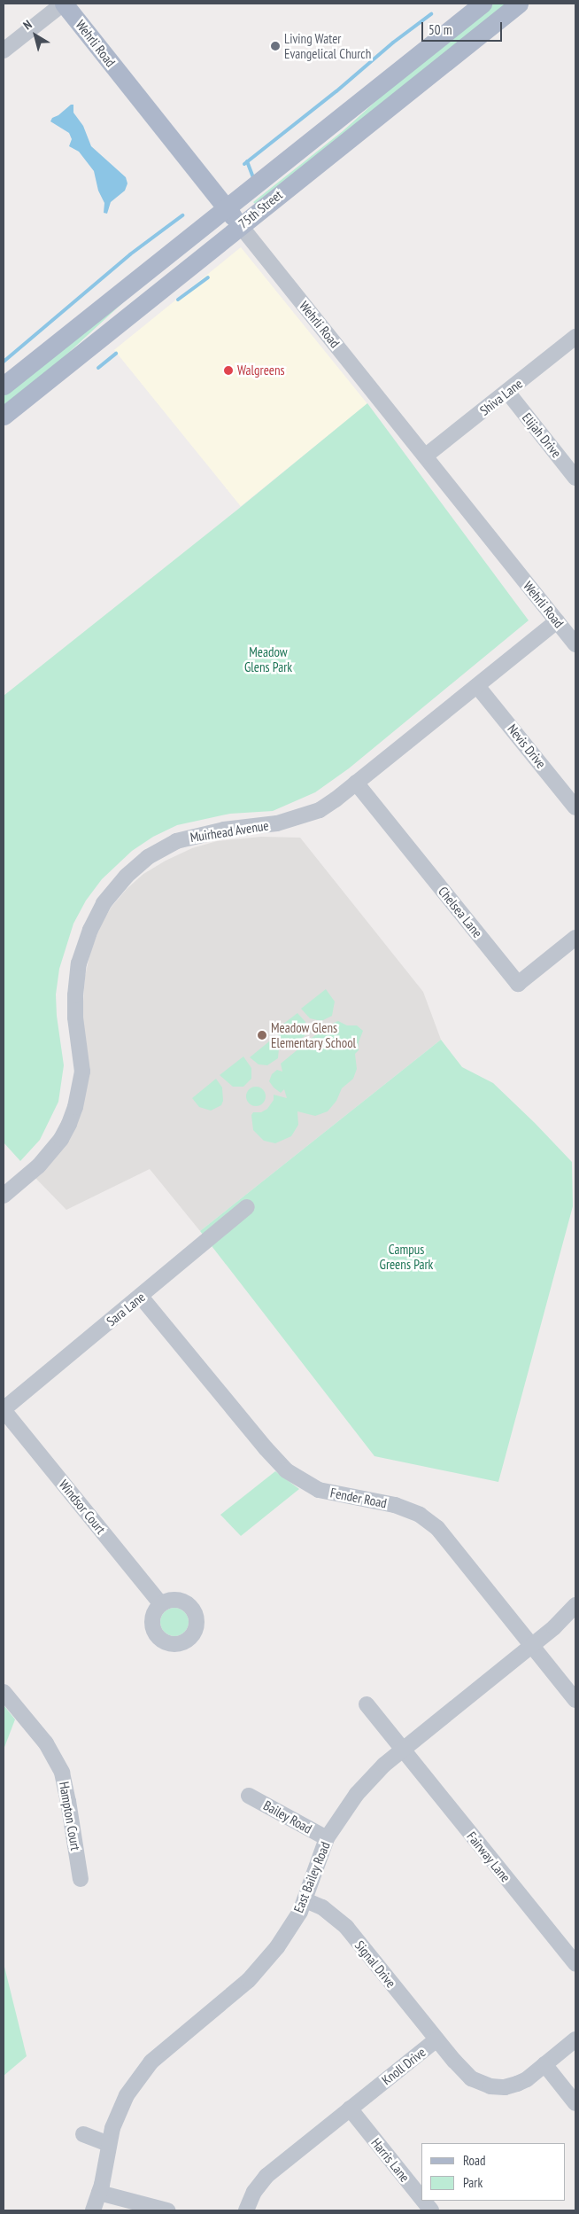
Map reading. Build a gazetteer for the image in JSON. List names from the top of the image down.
{
  "streets": {
    "main road": ["Wehrli Road", "75th Street"],
    "street": [
      "Shiva Lane",
      "Elijah Drive",
      "Nevis Drive",
      "Muirhead Avenue",
      "Chelsea Lane",
      "Sara Lane",
      "Fender Road",
      "Windsor Court",
      "Hampton Court",
      "Bailey Road",
      "Fairway Lane",
      "East Bailey Road",
      "Signal Drive",
      "Knoll Drive",
      "Harris Lane"
    ]
  },
  "crossings": [
    ["Wehrli Road", "75th Street"],
    ["Wehrli Road", "Shiva Lane"],
    ["Wehrli Road", "Muirhead Avenue"],
    ["Shiva Lane", "Elijah Drive"],
    ["Nevis Drive", "Muirhead Avenue"],
    ["Muirhead Avenue", "Chelsea Lane"],
    ["Sara Lane", "Fender Road"],
    ["Sara Lane", "Windsor Court"],
    ["Fender Road", "East Bailey Road"],
    ["Bailey Road", "East Bailey Road"],
    ["Fairway Lane", "East Bailey Road"],
    ["East Bailey Road", "Signal Drive"],
    ["Signal Drive", "Knoll Drive"],
    ["Knoll Drive", "Harris Lane"]
  ],
  "parks": ["Meadow Glens Park", "Campus Greens Park"],
  "places": ["Living Water Evangelical Church", "Walgreens", "Meadow Glens Elementary School"],
  "legend": ["Road", "Park"],
  "scale_bar": "50 m",
  "north": "top left"
}
